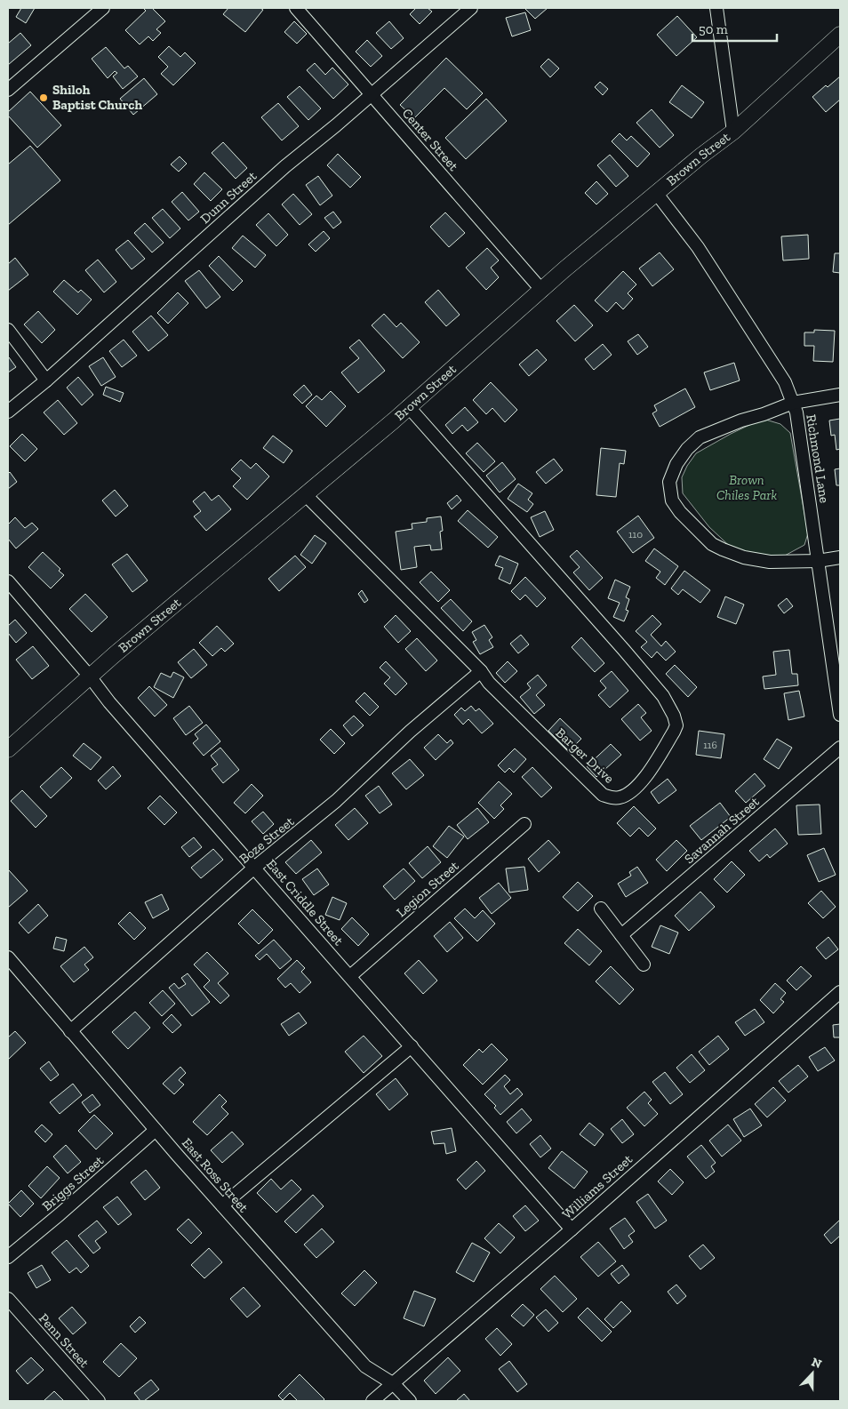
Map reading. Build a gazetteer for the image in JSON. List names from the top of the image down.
{
  "streets": {
    "main road": ["Brown Street"],
    "street": [
      "Center Street",
      "Dunn Street",
      "Richmond Lane",
      "Barger Drive",
      "Savannah Street",
      "Boze Street",
      "Legion Street",
      "East Criddle Street",
      "East Ross Street",
      "Briggs Street",
      "Williams Street",
      "Penn Street"
    ]
  },
  "crossings": [
    ["Center Street", "Brown Street"],
    ["Center Street", "Dunn Street"],
    ["Brown Street", "Richmond Lane"],
    ["Brown Street", "Barger Drive"],
    ["Brown Street", "East Criddle Street"],
    ["Barger Drive", "Boze Street"],
    ["Boze Street", "East Criddle Street"],
    ["Boze Street", "East Ross Street"],
    ["Legion Street", "East Criddle Street"],
    ["East Criddle Street", "Williams Street"],
    ["East Ross Street", "Briggs Street"],
    ["East Ross Street", "Williams Street"]
  ],
  "parks": ["Brown Chiles Park"],
  "places": ["Shiloh Baptist Church"],
  "house_numbers": ["110", "116"],
  "scale_bar": "50 m",
  "north": "top"
}
